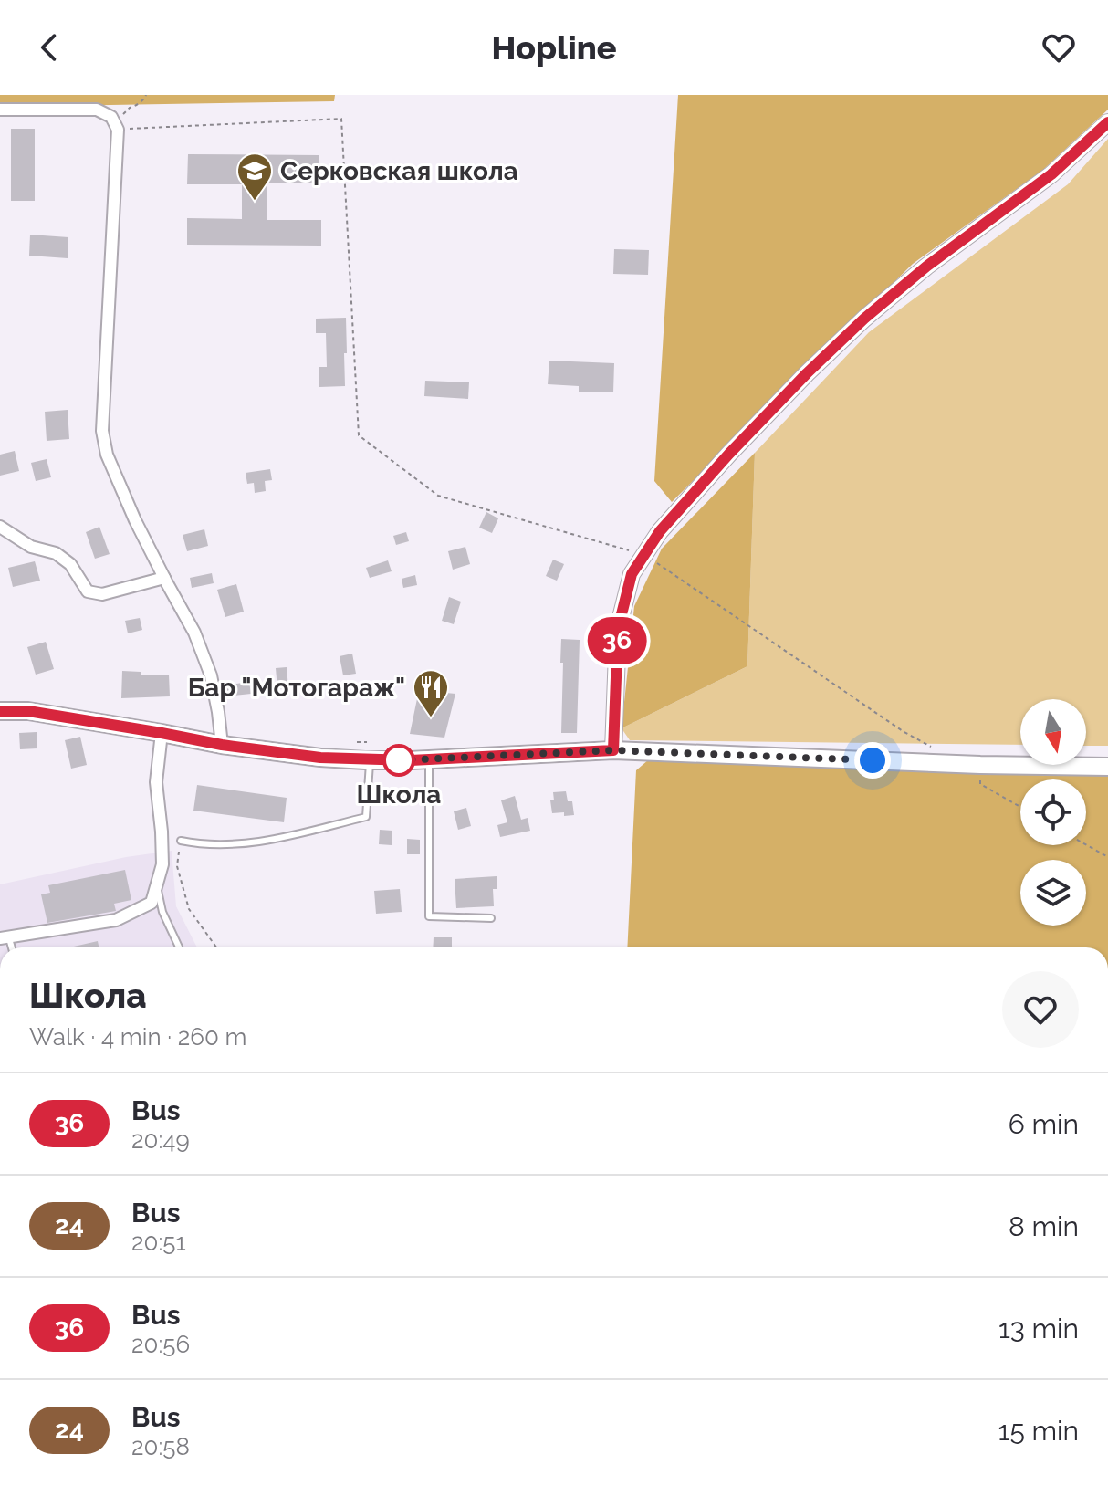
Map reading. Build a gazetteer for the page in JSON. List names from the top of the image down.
{
  "places": {
    "school or university": ["Серковская школа"],
    "restaurant": ["Бар \"Мотогараж\""],
    "other": ["Школа"]
  },
  "lines": ["bus line 36"],
  "north": "bottom",
  "page": {
    "header": "Hopline",
    "on_map": "36",
    "heading": ["Школа", "Walk · 4 min · 260 m"],
    "list": [
      {
        "mark": "36",
        "name": "Bus",
        "note": "20:49",
        "value": "6 min"
      },
      {
        "mark": "24",
        "name": "Bus",
        "note": "20:51",
        "value": "8 min"
      },
      {
        "mark": "36",
        "name": "Bus",
        "note": "20:56",
        "value": "13 min"
      },
      {
        "mark": "24",
        "name": "Bus",
        "note": "20:58",
        "value": "15 min"
      }
    ]
  }
}
